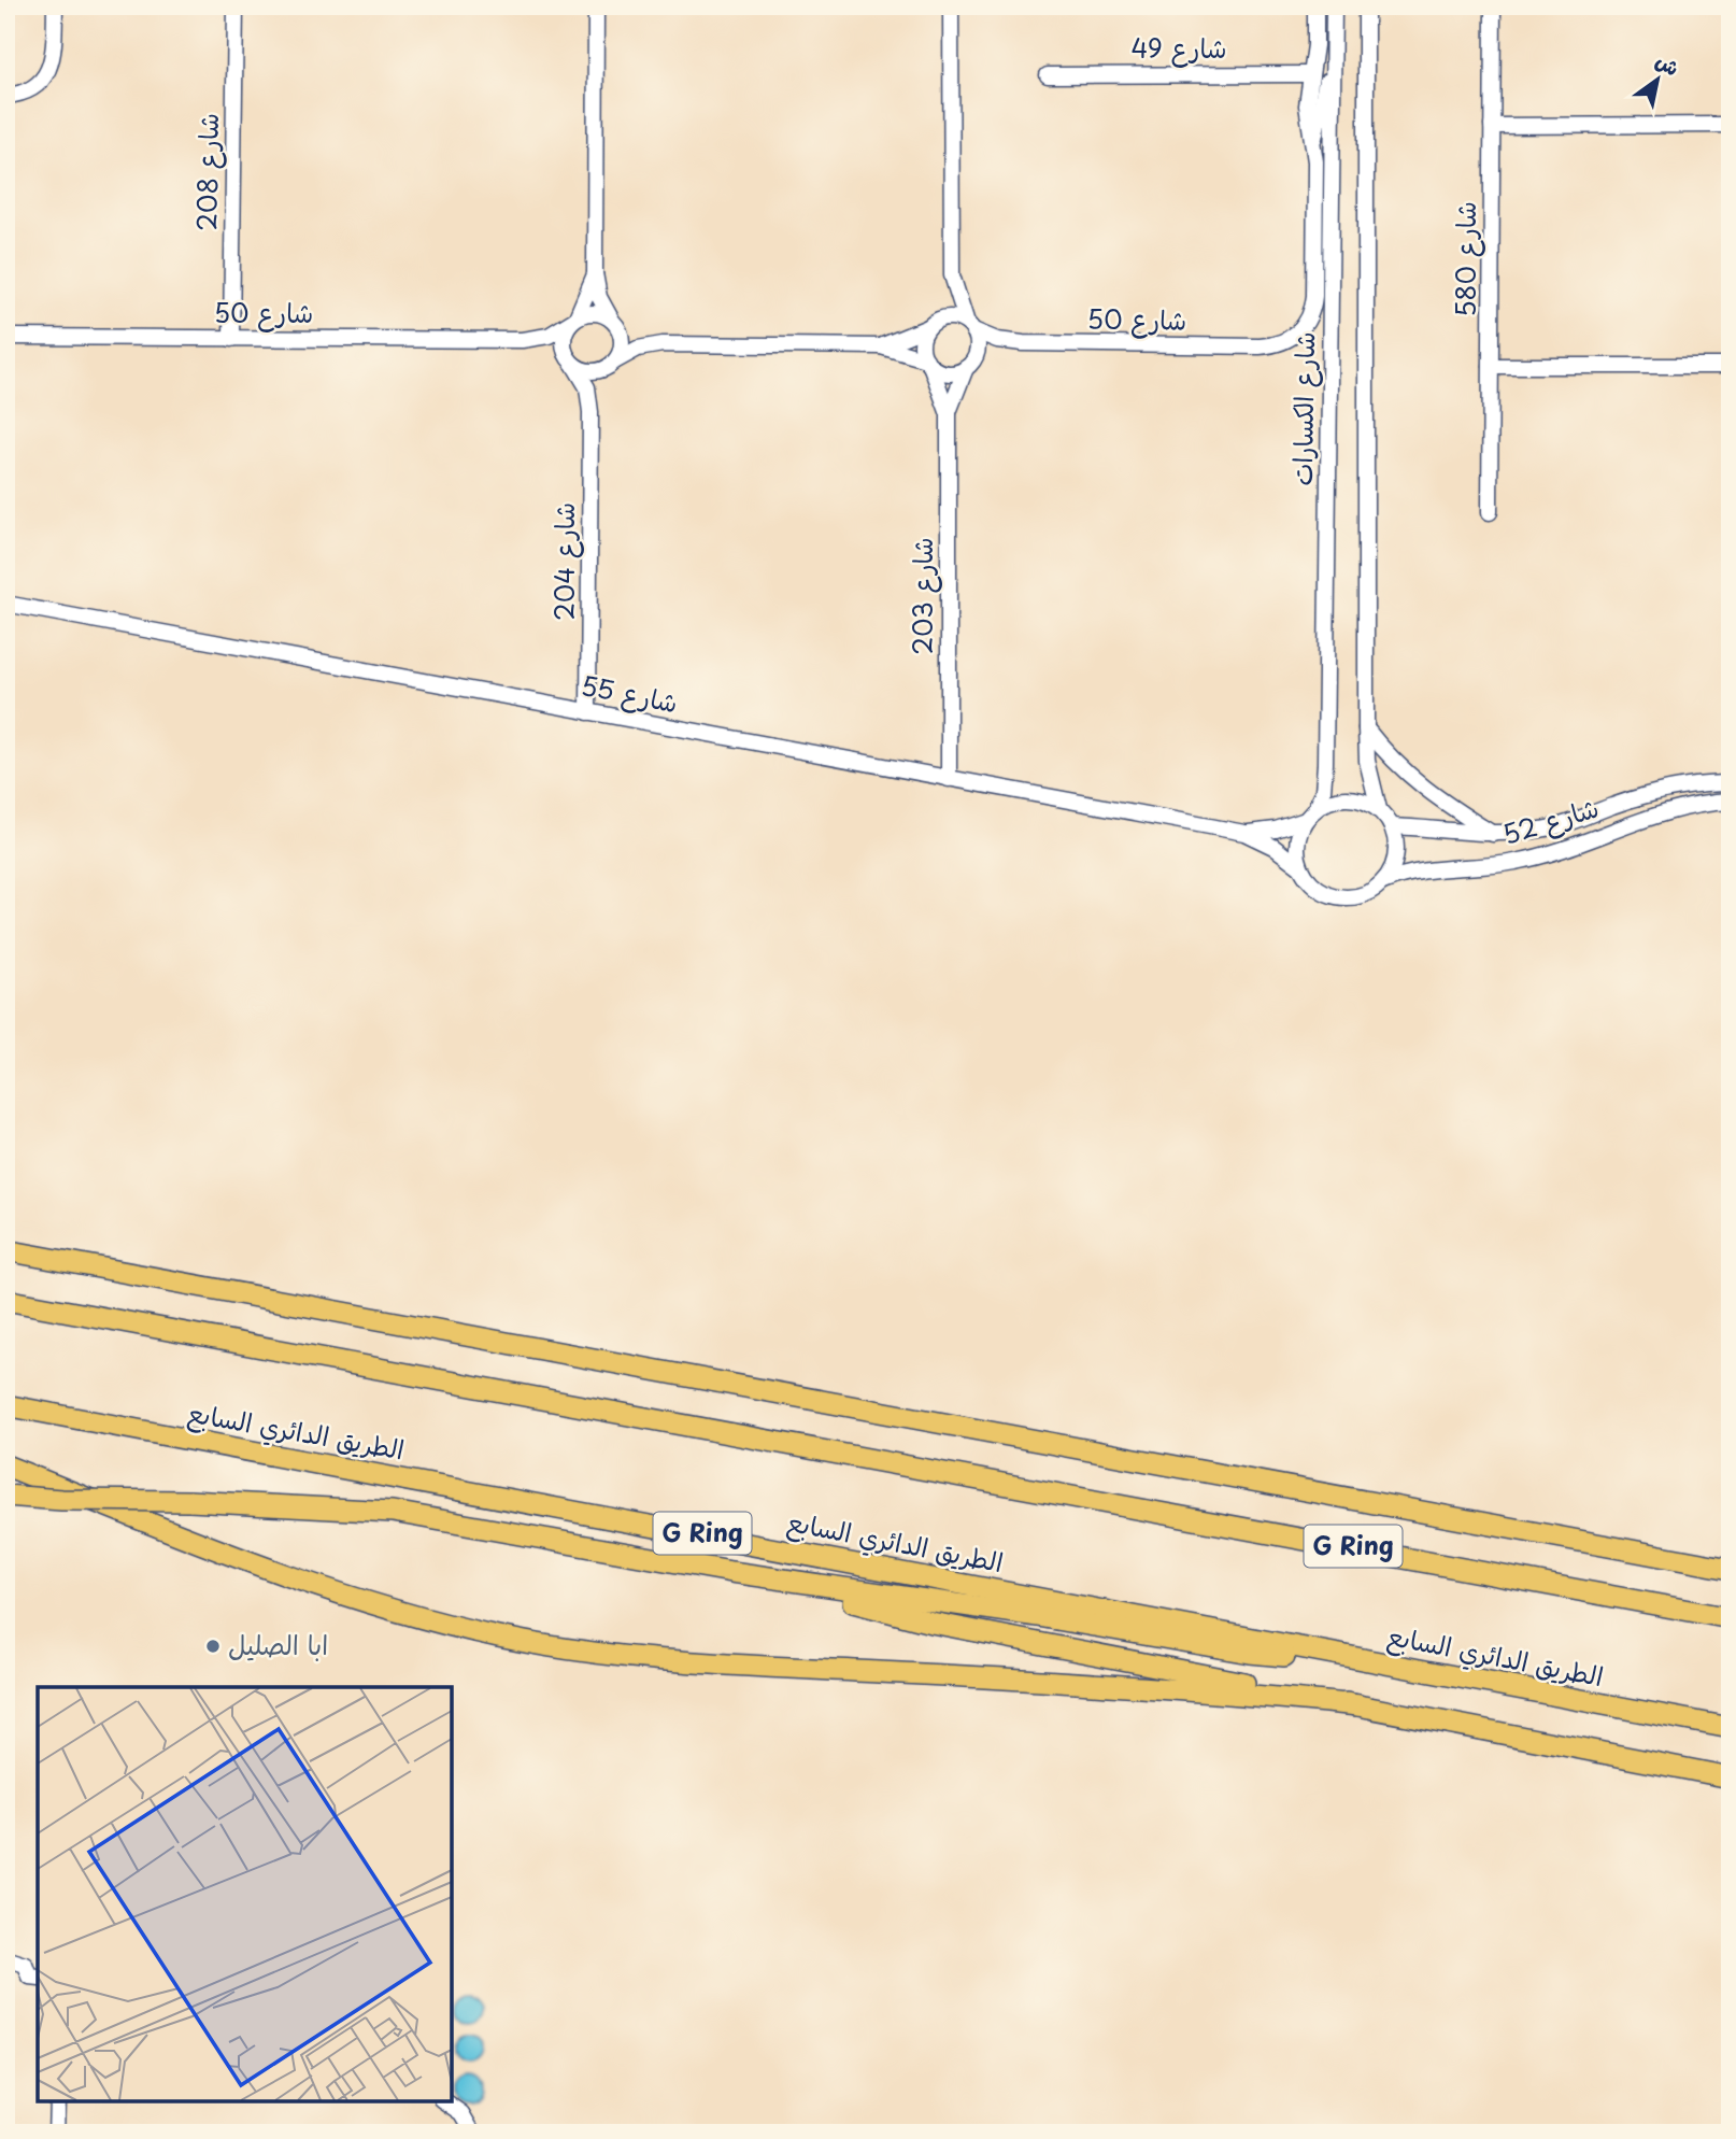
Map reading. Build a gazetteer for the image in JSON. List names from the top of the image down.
{
  "streets": {
    "highway": ["الطريق الدائري السابع", "G Ring"],
    "street": [
      "شارع 49",
      "شارع 208",
      "شارع 580",
      "شارع 50",
      "شارع الكسارات",
      "شارع 204",
      "شارع 203",
      "شارع 55",
      "شارع 52"
    ]
  },
  "crossings": [
    ["شارع 49", "شارع الكسارات"],
    ["شارع 208", "شارع 50"],
    ["شارع 50", "شارع الكسارات"],
    ["شارع 50", "شارع 204"],
    ["شارع 50", "شارع 203"],
    ["شارع الكسارات", "شارع 55"],
    ["شارع الكسارات", "شارع 52"],
    ["شارع 204", "شارع 55"],
    ["شارع 203", "شارع 55"],
    ["شارع 55", "شارع 52"]
  ],
  "places": ["ابا الصليل"],
  "north": "top right"
}
